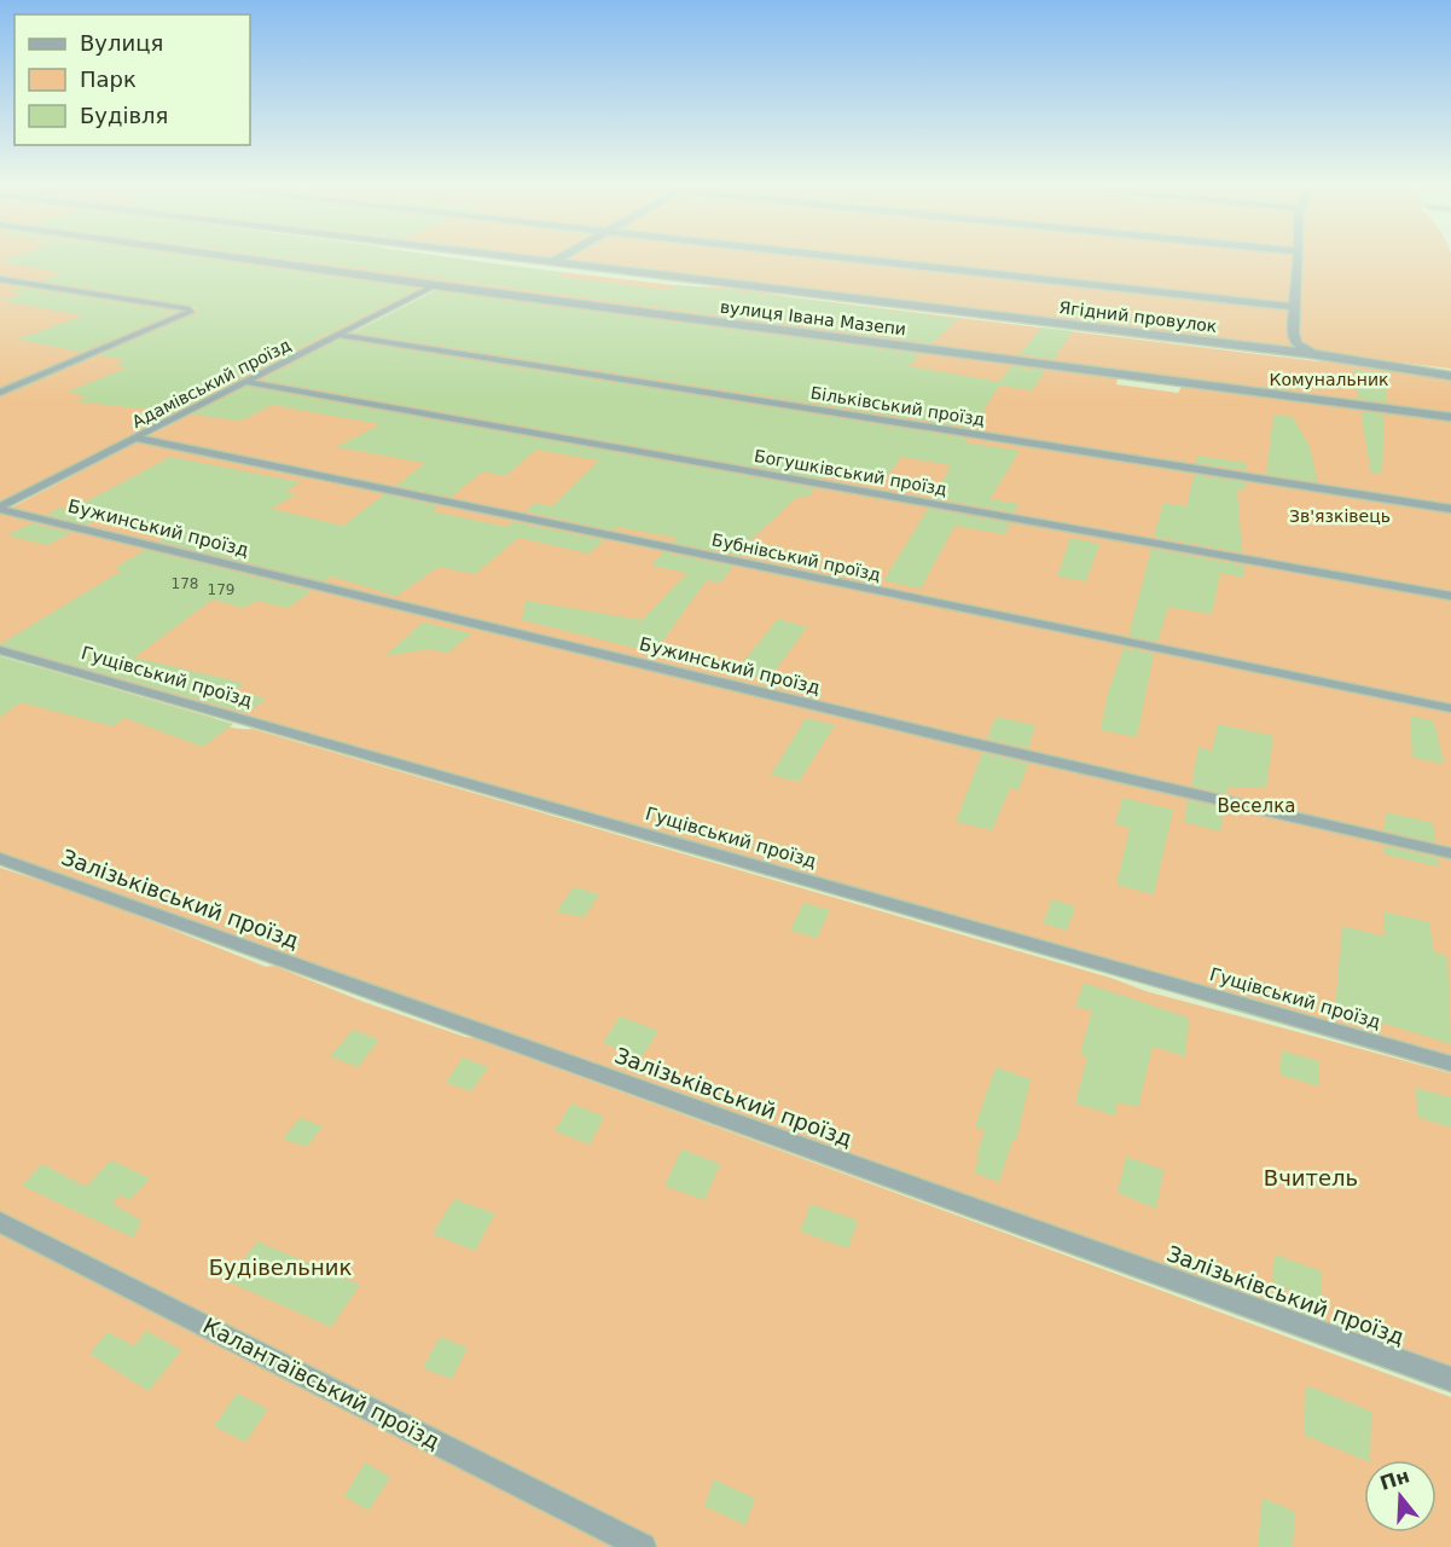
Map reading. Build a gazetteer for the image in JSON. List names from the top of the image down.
{
  "streets": {
    "street": ["Ягідний провулок", "вулиця Івана Мазепи"],
    "lane": [
      "Адамівський проїзд",
      "Більківський проїзд",
      "Богушківський проїзд",
      "Бужинський проїзд",
      "Бубнівський проїзд",
      "Гущівський проїзд",
      "Залізьківський проїзд",
      "Калантаївський проїзд"
    ]
  },
  "crossings": [
    ["вулиця Івана Мазепи", "Адамівський проїзд"],
    ["Адамівський проїзд", "Більківський проїзд"],
    ["Адамівський проїзд", "Богушківський проїзд"],
    ["Адамівський проїзд", "Бужинський проїзд"],
    ["Адамівський проїзд", "Бубнівський проїзд"]
  ],
  "parks": [
    "Комунальник",
    "Зв'язківець",
    "Веселка",
    "Вчитель",
    "Будівельник"
  ],
  "house_numbers": ["178", "179"],
  "legend": ["Вулиця", "Парк", "Будівля"],
  "north": "top"
}
